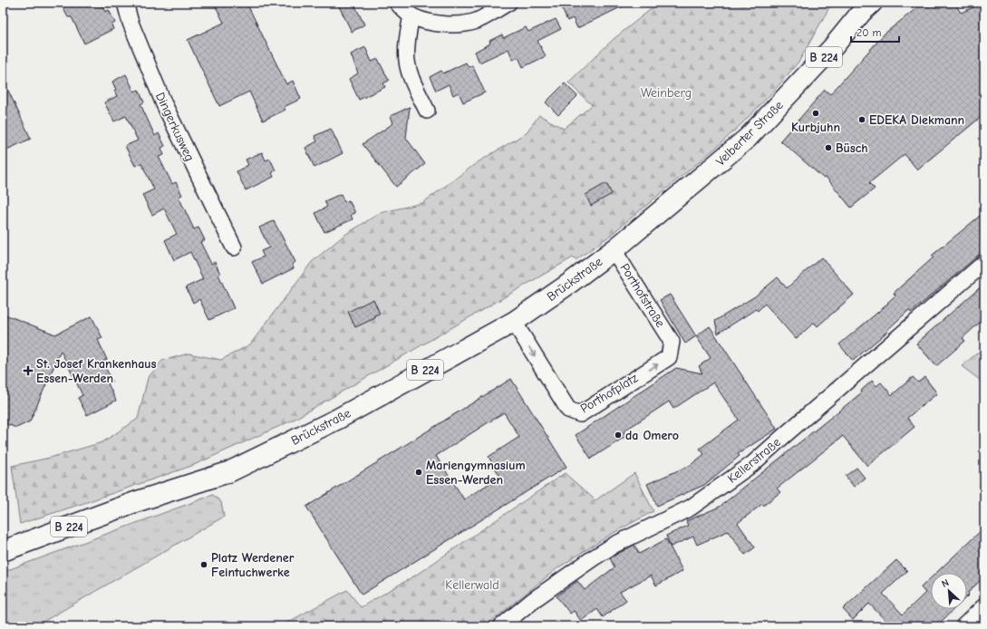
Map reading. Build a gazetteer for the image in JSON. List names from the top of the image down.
{
  "streets": {
    "main road": ["B 224", "Velberter Straße", "Brückstraße"],
    "street": [
      "Dingerkusweg",
      "Porthofstraße",
      "Porthofplatz",
      "Kellerstraße"
    ]
  },
  "crossings": [
    ["Velberter Straße", "Brückstraße"],
    ["Velberter Straße", "Porthofstraße"],
    ["Brückstraße", "Porthofstraße"],
    ["Brückstraße", "Porthofplatz"],
    ["Porthofstraße", "Porthofplatz"]
  ],
  "parks": ["Weinberg", "Kellerwald"],
  "places": {
    "other": [
      "Kurbjuhn",
      "EDEKA Diekmann",
      "Büsch",
      "da Omero",
      "Mariengymnasium Essen-Werden",
      "Platz Werdener Feintuchwerke"
    ],
    "health": ["St. Josef Krankenhaus Essen-Werden"]
  },
  "scale_bar": "20 m",
  "north": "top left"
}
